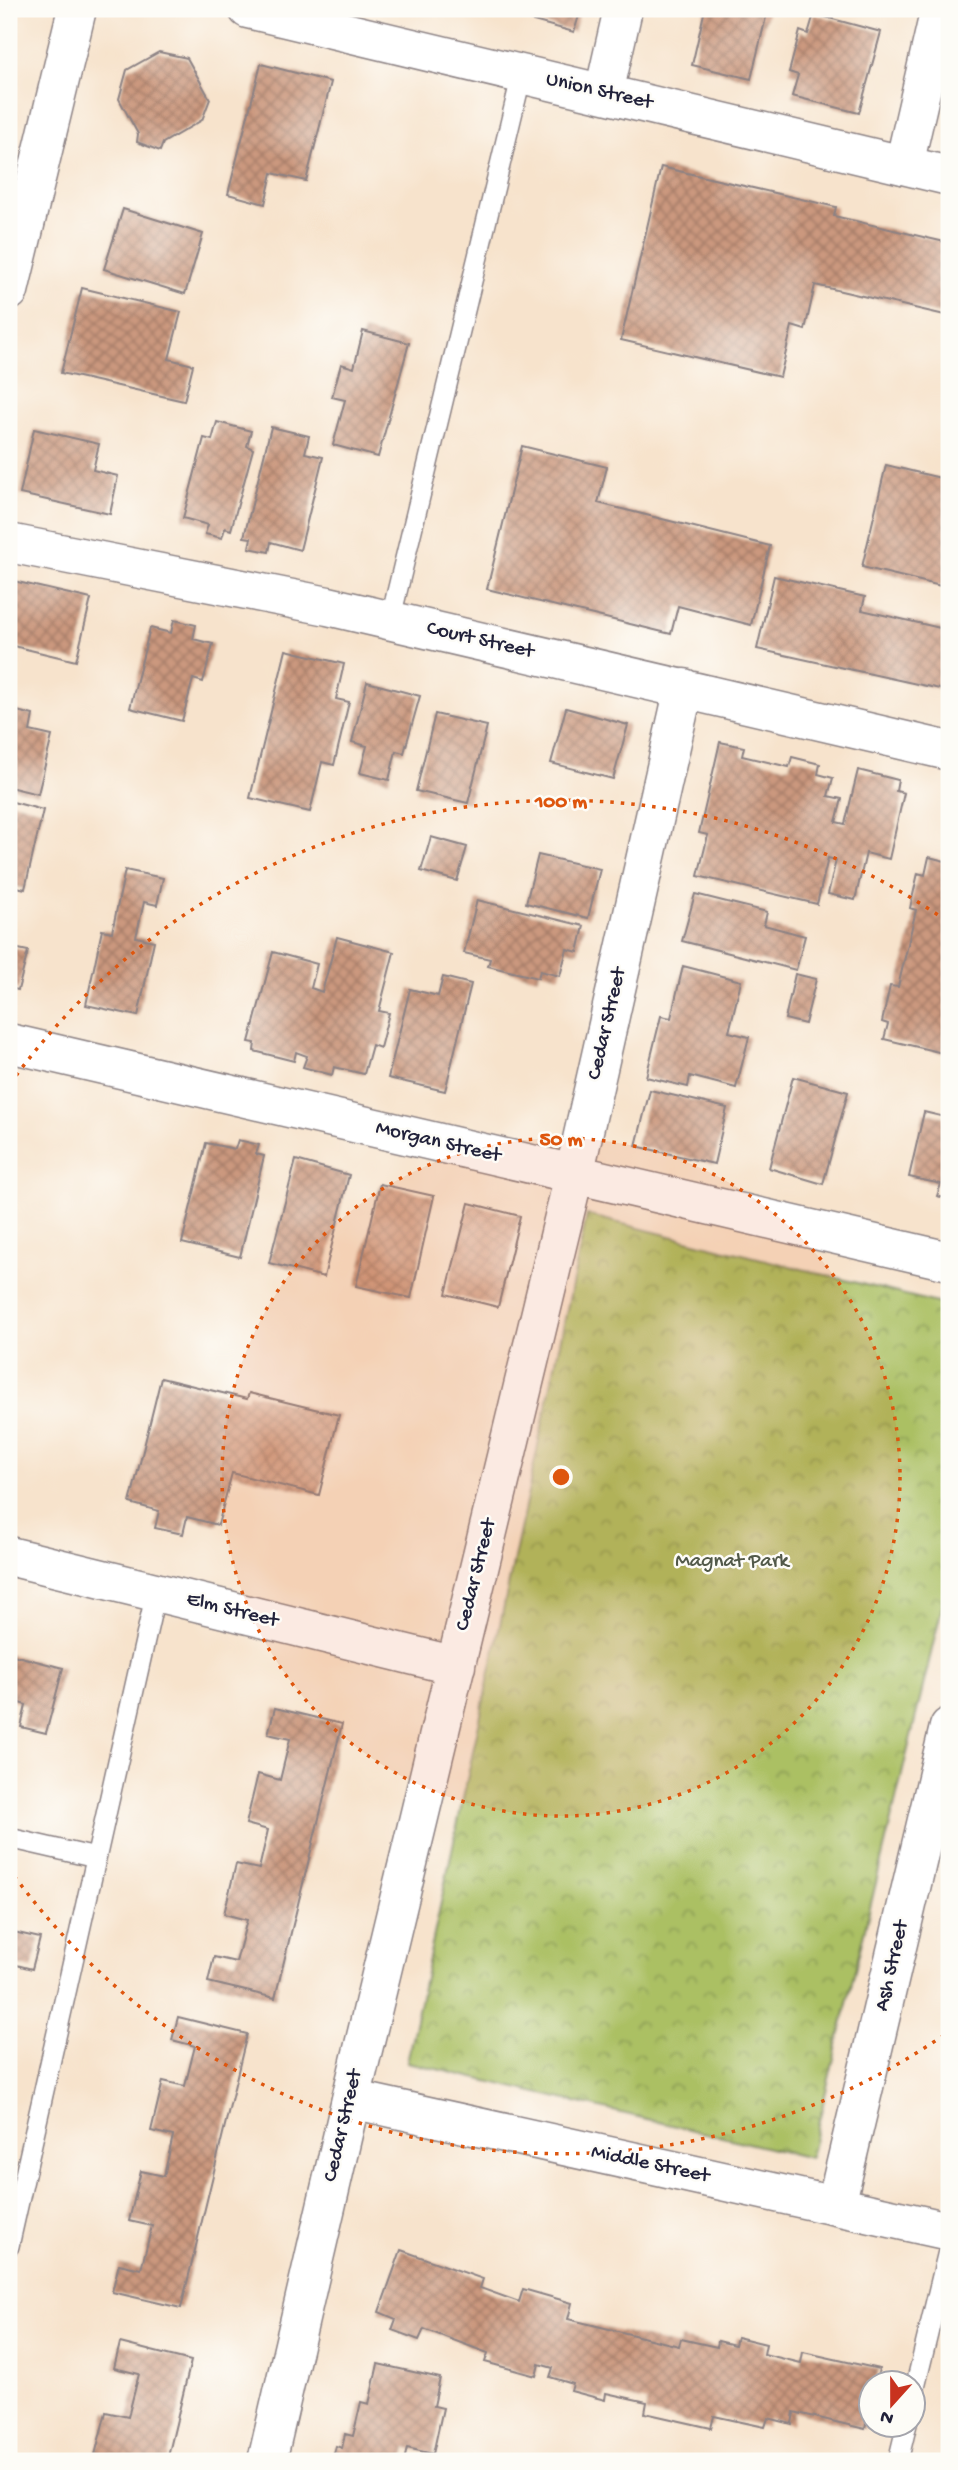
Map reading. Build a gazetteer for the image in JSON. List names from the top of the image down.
{
  "streets": {
    "street": [
      "Union Street",
      "Court Street",
      "Cedar Street",
      "Morgan Street",
      "Elm Street",
      "Ash Street",
      "Middle Street"
    ]
  },
  "crossings": [
    ["Court Street", "Cedar Street"],
    ["Cedar Street", "Morgan Street"],
    ["Cedar Street", "Elm Street"],
    ["Cedar Street", "Middle Street"],
    ["Ash Street", "Middle Street"]
  ],
  "parks": ["Magnat Park"],
  "north": "bottom",
  "rings": ["100 m", "50 m"]
}
